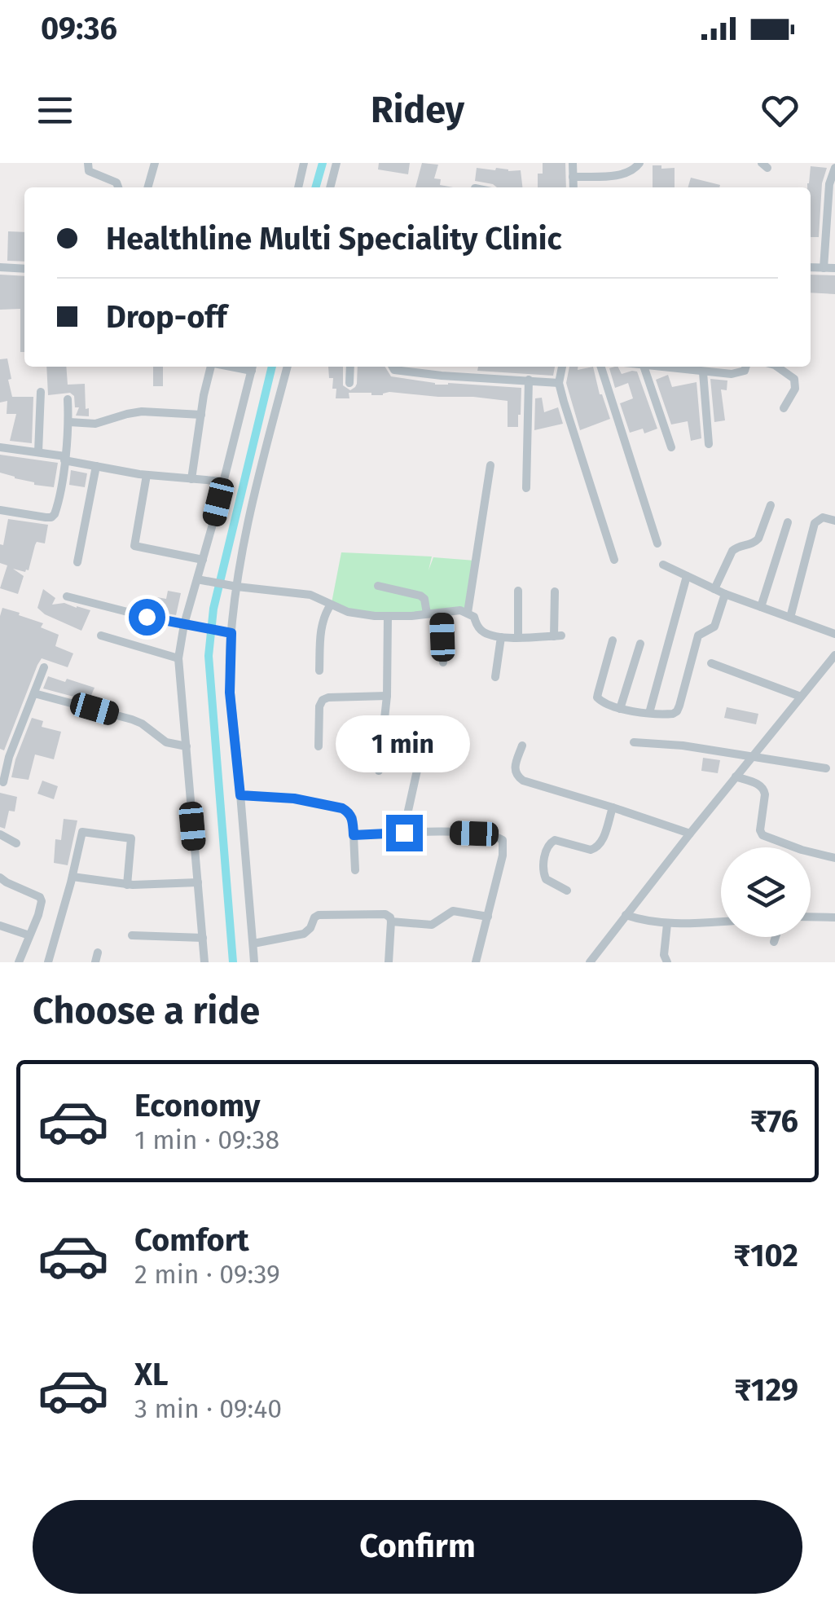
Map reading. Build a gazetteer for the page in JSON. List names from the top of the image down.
{
  "page": {
    "status": "09:36",
    "header": "Ridey",
    "banner": ["Healthline Multi Speciality Clinic", "Drop-off"],
    "bubble": "1 min",
    "heading": "Choose a ride",
    "list": [
      {
        "name": "Economy",
        "note": "1 min · 09:38",
        "value": "₹76"
      },
      {
        "name": "Comfort",
        "note": "2 min · 09:39",
        "value": "₹102"
      },
      {
        "name": "XL",
        "note": "3 min · 09:40",
        "value": "₹129"
      }
    ],
    "buttons": "Confirm"
  }
}
